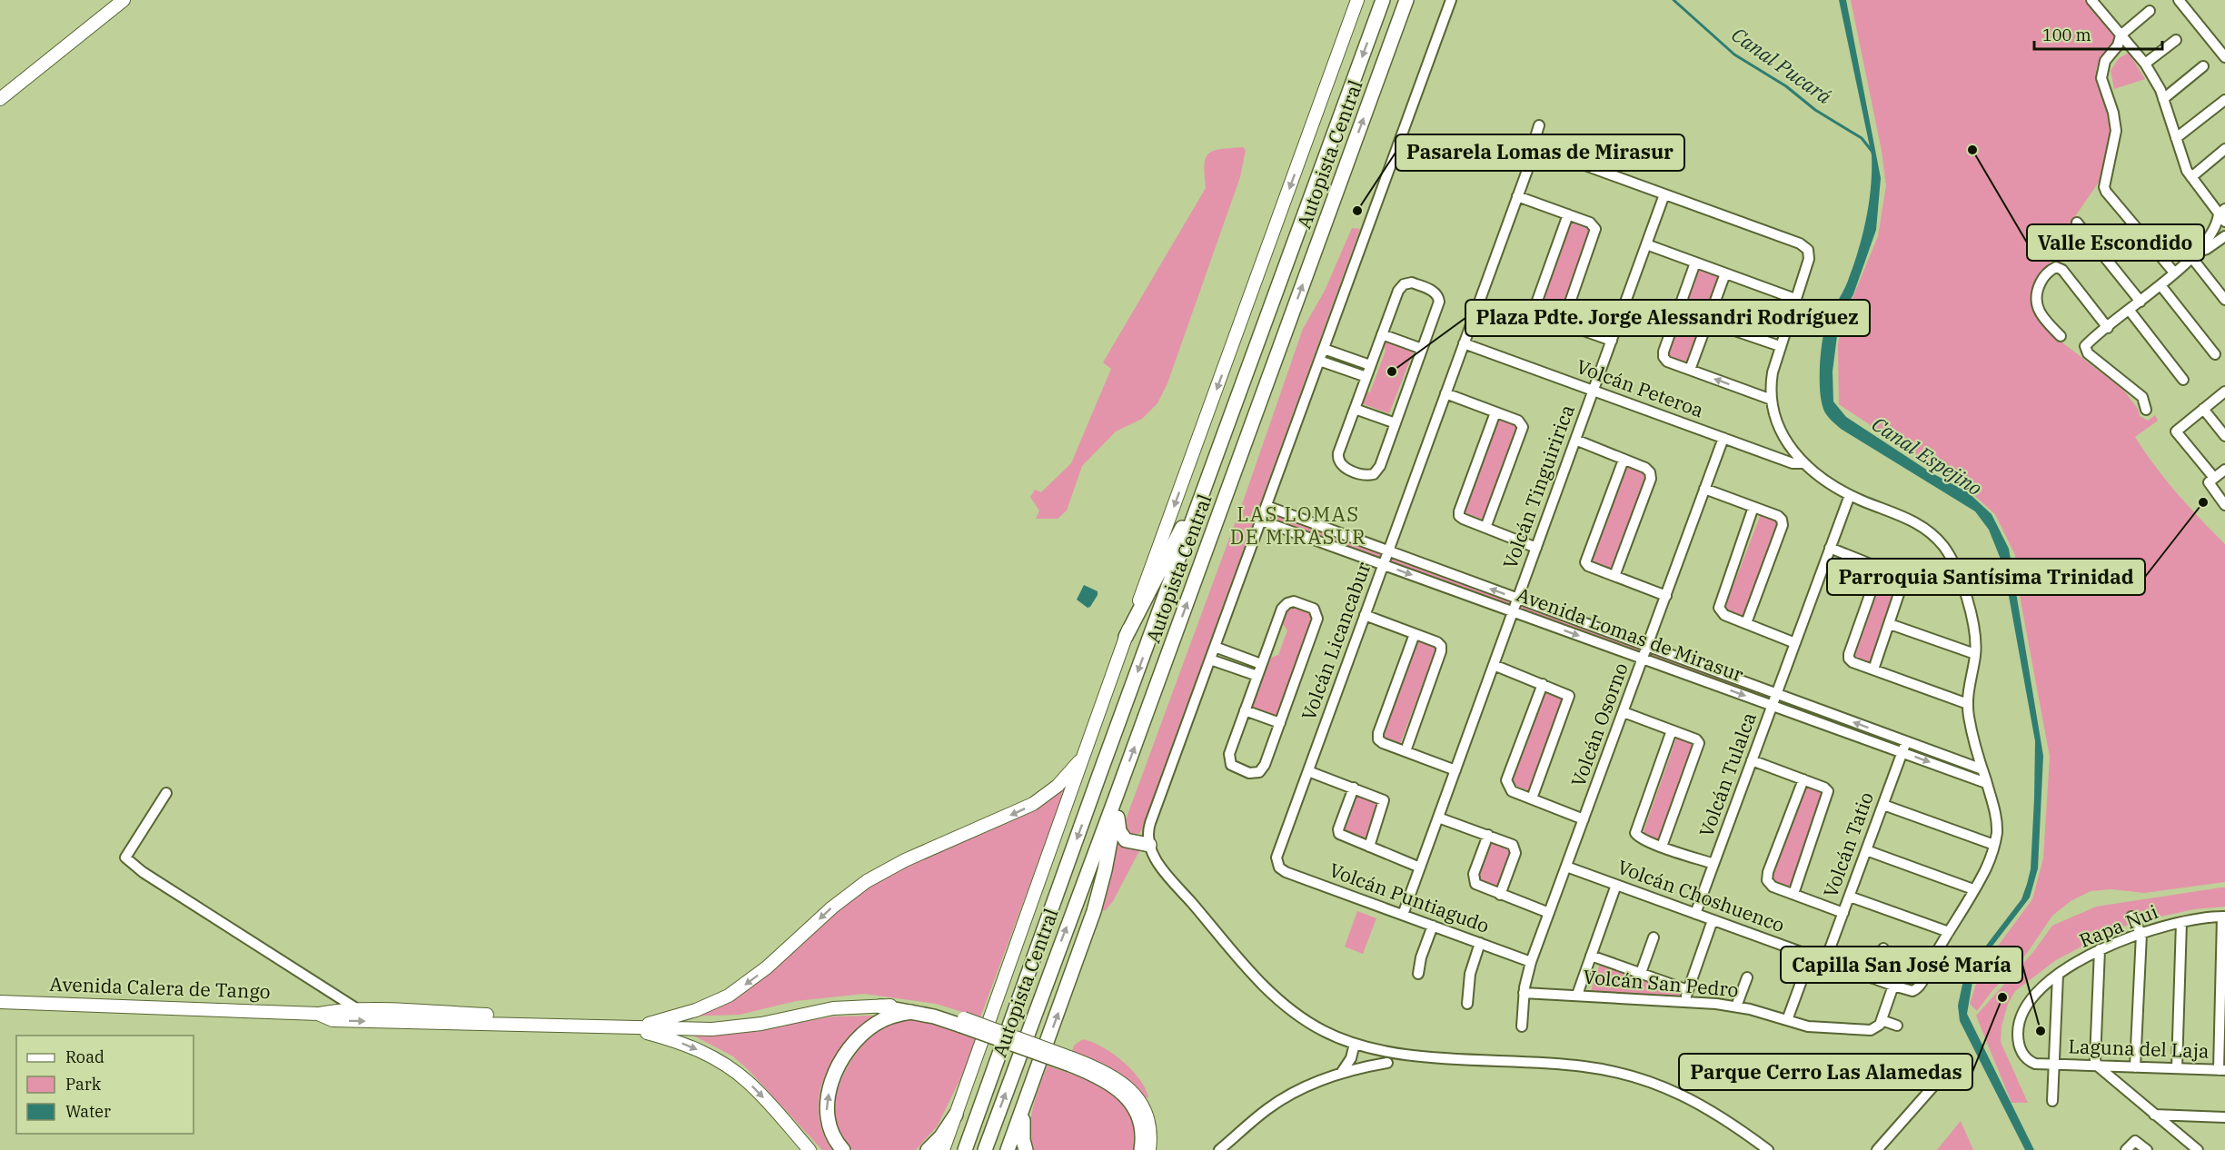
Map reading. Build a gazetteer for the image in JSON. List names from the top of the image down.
{
  "streets": {
    "highway": ["Autopista Central"],
    "main road": ["Avenida Calera de Tango"],
    "street": [
      "Volcán Peteroa",
      "Volcán Tinguiririca",
      "Avenida Lomas de Mirasur",
      "Volcán Licancabur",
      "Volcán Osorno",
      "Volcán Tulalca",
      "Volcán Tatio",
      "Volcán Choshuenco",
      "Volcán Puntiagudo",
      "Rapa Nui",
      "Volcán San Pedro",
      "Laguna del Laja"
    ]
  },
  "crossings": [
    ["Volcán Peteroa", "Volcán Tinguiririca"],
    ["Volcán Peteroa", "Volcán Licancabur"],
    ["Volcán Peteroa", "Volcán Osorno"],
    ["Volcán Tinguiririca", "Avenida Lomas de Mirasur"],
    ["Volcán Tinguiririca", "Volcán Puntiagudo"],
    ["Avenida Lomas de Mirasur", "Volcán Licancabur"],
    ["Avenida Lomas de Mirasur", "Volcán Osorno"],
    ["Avenida Lomas de Mirasur", "Volcán Tulalca"],
    ["Avenida Lomas de Mirasur", "Volcán Tatio"],
    ["Volcán Licancabur", "Volcán Puntiagudo"],
    ["Volcán Osorno", "Volcán Choshuenco"],
    ["Volcán Osorno", "Volcán Puntiagudo"],
    ["Volcán Osorno", "Volcán San Pedro"],
    ["Volcán Tulalca", "Volcán Choshuenco"],
    ["Volcán Tatio", "Volcán Choshuenco"],
    ["Rapa Nui", "Laguna del Laja"]
  ],
  "districts": ["LAS LOMAS DE MIRASUR"],
  "water": ["Canal Pucará", "Canal Espejino"],
  "places": [
    "Valle Escondido",
    "Pasarela Lomas de Mirasur",
    "Plaza Pdte. Jorge Alessandri Rodríguez",
    "Parroquia Santísima Trinidad",
    "Parque Cerro Las Alamedas",
    "Capilla San José María"
  ],
  "legend": ["Road", "Park", "Water"],
  "scale_bar": "100 m"
}
